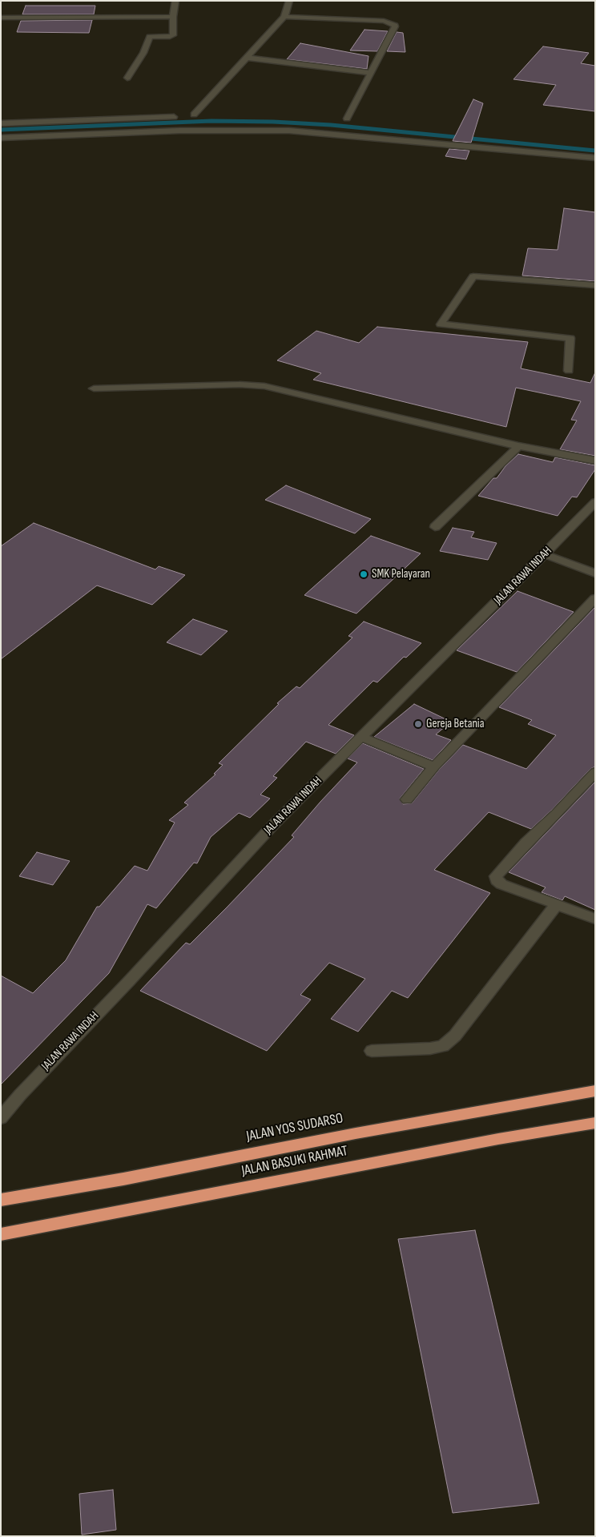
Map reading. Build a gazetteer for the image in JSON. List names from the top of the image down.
{
  "streets": {
    "highway": ["JALAN YOS SUDARSO", "JALAN BASUKI RAHMAT"],
    "street": ["JALAN RAWA INDAH"]
  },
  "places": ["SMK Pelayaran", "Gereja Betania"]
}
